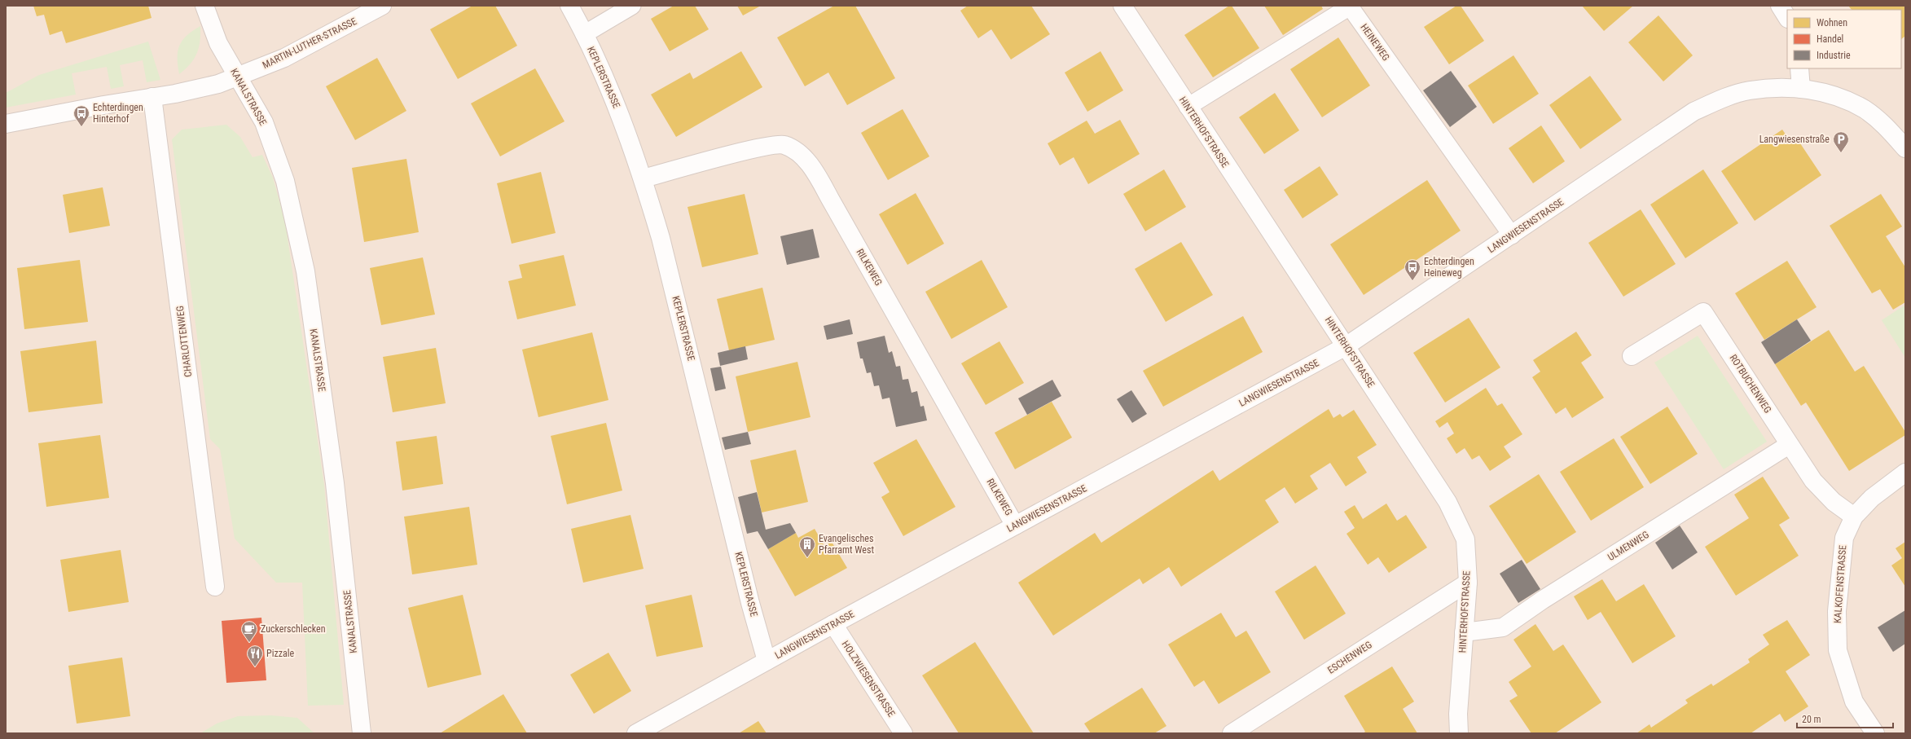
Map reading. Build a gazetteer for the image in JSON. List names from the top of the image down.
{
  "streets": {
    "street": [
      "MARTIN-LUTHER-STRASSE",
      "KEPLERSTRASSE",
      "KANALSTRASSE",
      "HINTERHOFSTRASSE",
      "LANGWIESENSTRASSE",
      "RILKEWEG",
      "CHARLOTTENWEG",
      "ROTBUCHENWEG",
      "ULMENWEG",
      "KALKOFENSTRASSE",
      "ESCHENWEG",
      "HOLZWIESENSTRASSE"
    ],
    "lane": ["HEINEWEG"]
  },
  "crossings": [
    ["HEINEWEG", "HINTERHOFSTRASSE"],
    ["HEINEWEG", "LANGWIESENSTRASSE"],
    ["MARTIN-LUTHER-STRASSE", "KANALSTRASSE"],
    ["MARTIN-LUTHER-STRASSE", "CHARLOTTENWEG"],
    ["KEPLERSTRASSE", "LANGWIESENSTRASSE"],
    ["KEPLERSTRASSE", "RILKEWEG"],
    ["HINTERHOFSTRASSE", "LANGWIESENSTRASSE"],
    ["HINTERHOFSTRASSE", "ULMENWEG"],
    ["HINTERHOFSTRASSE", "ESCHENWEG"],
    ["LANGWIESENSTRASSE", "RILKEWEG"],
    ["LANGWIESENSTRASSE", "HOLZWIESENSTRASSE"],
    ["ROTBUCHENWEG", "ULMENWEG"],
    ["ROTBUCHENWEG", "KALKOFENSTRASSE"]
  ],
  "places": {
    "bus stop": ["Echterdingen Hinterhof", "Echterdingen Heineweg"],
    "parking": ["Langwiesenstraße"],
    "building": ["Evangelisches Pfarramt West"],
    "cafe": ["Zuckerschlecken"],
    "restaurant": ["Pizzale"]
  },
  "legend": ["Wohnen", "Handel", "Industrie"],
  "scale_bar": "20 m"
}
